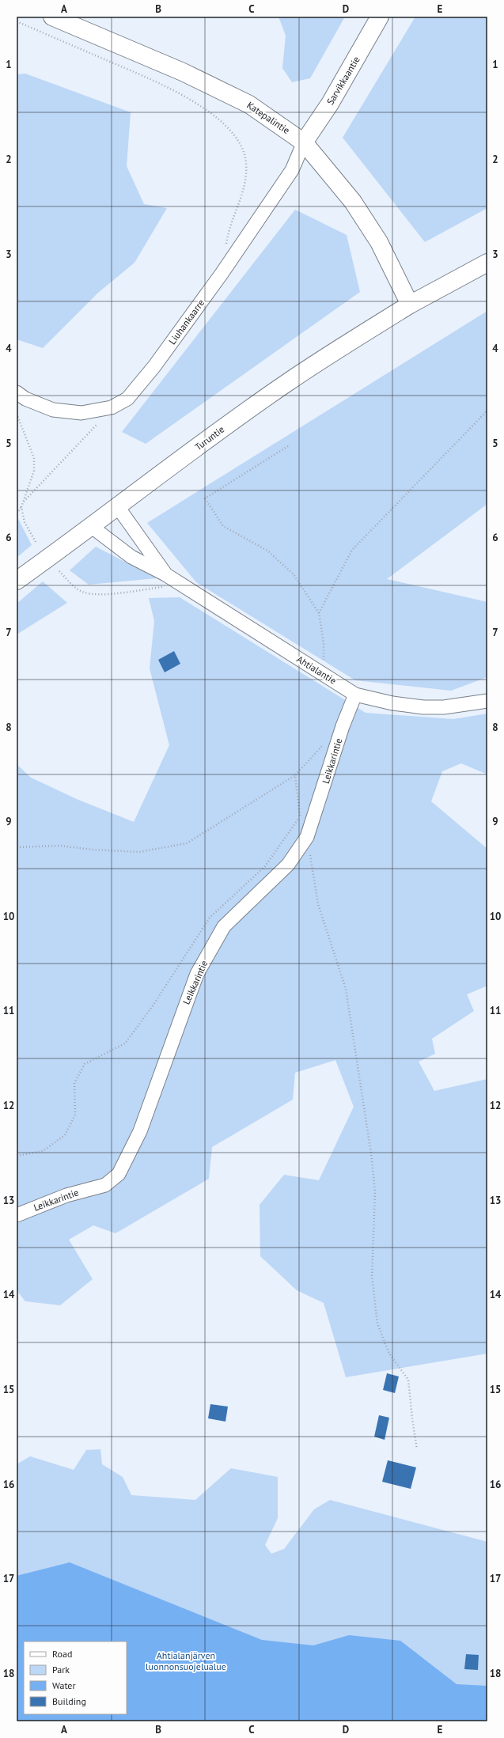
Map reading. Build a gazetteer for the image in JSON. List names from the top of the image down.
{
  "streets": {
    "main road": ["Sarvikkaantie", "Katepalintie", "Turuntie"],
    "street": ["Liuhankaarre", "Ahtialantie", "Leikkarintie"]
  },
  "crossings": [
    ["Sarvikkaantie", "Katepalintie"],
    ["Sarvikkaantie", "Liuhankaarre"],
    ["Katepalintie", "Liuhankaarre"],
    ["Katepalintie", "Turuntie"],
    ["Turuntie", "Ahtialantie"],
    ["Ahtialantie", "Leikkarintie"]
  ],
  "parks": ["Ahtialanjärven luonnonsuojelualue"],
  "legend": [
    "Road",
    "Park",
    "Water",
    "Building"
  ],
  "grid": {
    "columns": [
      "A",
      "B",
      "C",
      "D",
      "E"
    ],
    "rows": [
      "1",
      "2",
      "3",
      "4",
      "5",
      "6",
      "7",
      "8",
      "9",
      "10",
      "11",
      "12",
      "13",
      "14",
      "15",
      "16",
      "17",
      "18"
    ]
  }
}
